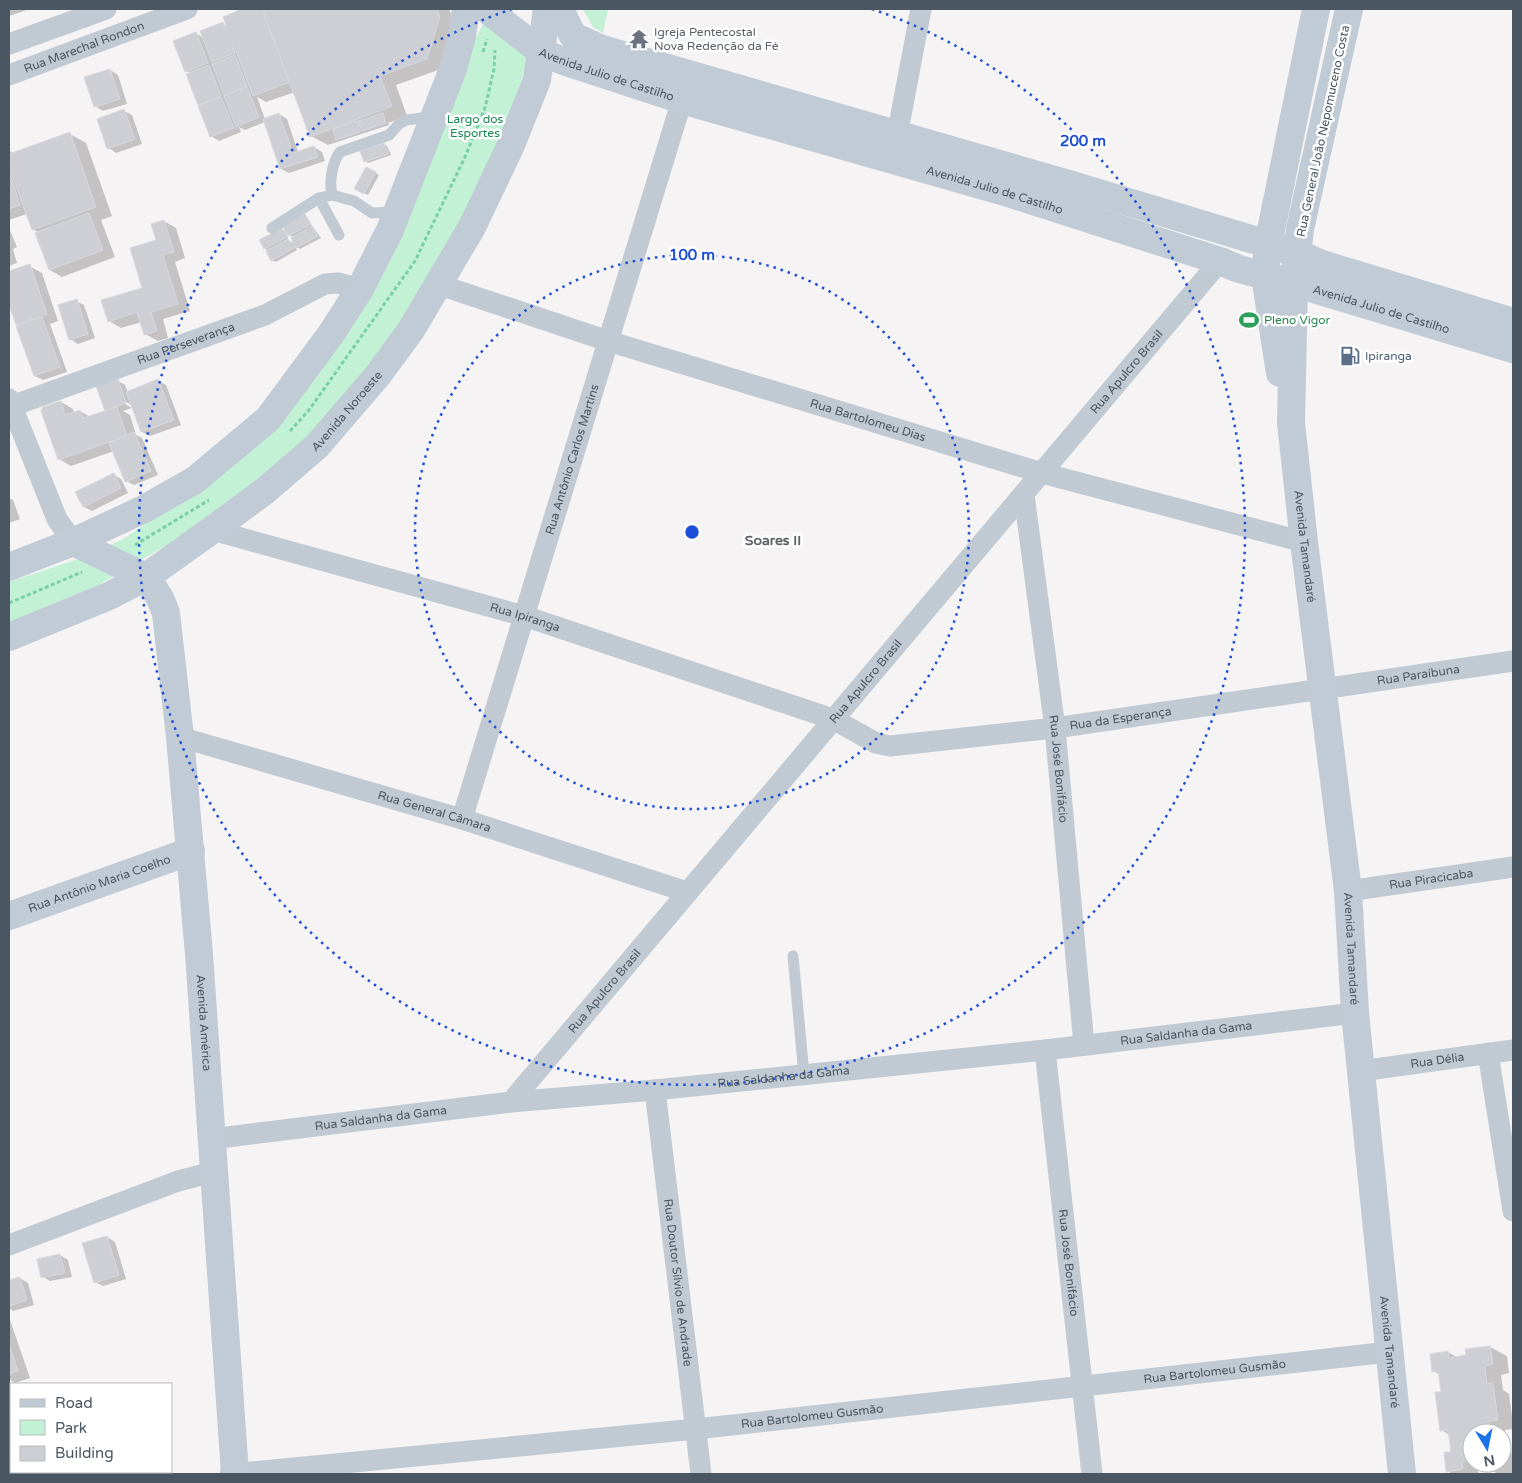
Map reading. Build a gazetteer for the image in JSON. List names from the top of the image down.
{
  "streets": {
    "main road": [
      "Avenida Julio de Castilho",
      "Rua General João Nepomuceno Costa",
      "Avenida Noroeste",
      "Avenida Tamandaré",
      "Rua Antônio Maria Coelho",
      "Avenida América"
    ],
    "street": [
      "Rua Marechal Rondon",
      "Rua Perseverança",
      "Rua Apulcro Brasil",
      "Rua Bartolomeu Dias",
      "Rua Antônio Carlos Martins",
      "Rua Ipiranga",
      "Rua Paraíbuna",
      "Rua da Esperança",
      "Rua José Bonifácio",
      "Rua General Câmara",
      "Rua Piracicaba",
      "Rua Saldanha da Gama",
      "Rua Délia",
      "Rua Doutor Sílvio de Andrade",
      "Rua Bartolomeu Gusmão"
    ]
  },
  "crossings": [
    ["Avenida Julio de Castilho", "Rua General João Nepomuceno Costa"],
    ["Avenida Julio de Castilho", "Rua Apulcro Brasil"],
    ["Avenida Julio de Castilho", "Avenida Noroeste"],
    ["Avenida Julio de Castilho", "Rua Antônio Carlos Martins"],
    ["Avenida Julio de Castilho", "Avenida Tamandaré"],
    ["Rua General João Nepomuceno Costa", "Avenida Tamandaré"],
    ["Rua Apulcro Brasil", "Rua Bartolomeu Dias"],
    ["Rua Apulcro Brasil", "Rua Ipiranga"],
    ["Rua Apulcro Brasil", "Rua da Esperança"],
    ["Rua Apulcro Brasil", "Rua José Bonifácio"],
    ["Rua Apulcro Brasil", "Rua General Câmara"],
    ["Rua Apulcro Brasil", "Rua Saldanha da Gama"],
    ["Avenida Noroeste", "Rua Bartolomeu Dias"],
    ["Avenida Noroeste", "Rua Ipiranga"],
    ["Avenida Noroeste", "Avenida América"],
    ["Rua Bartolomeu Dias", "Rua Antônio Carlos Martins"],
    ["Rua Bartolomeu Dias", "Avenida Tamandaré"],
    ["Rua Antônio Carlos Martins", "Rua Ipiranga"],
    ["Rua Antônio Carlos Martins", "Rua General Câmara"],
    ["Avenida Tamandaré", "Rua Paraíbuna"],
    ["Avenida Tamandaré", "Rua da Esperança"],
    ["Avenida Tamandaré", "Rua Piracicaba"],
    ["Avenida Tamandaré", "Rua Saldanha da Gama"],
    ["Avenida Tamandaré", "Rua Délia"],
    ["Avenida Tamandaré", "Rua Bartolomeu Gusmão"],
    ["Rua Ipiranga", "Rua da Esperança"],
    ["Rua Paraíbuna", "Rua da Esperança"],
    ["Rua da Esperança", "Rua José Bonifácio"],
    ["Rua José Bonifácio", "Rua Saldanha da Gama"],
    ["Rua José Bonifácio", "Rua Bartolomeu Gusmão"],
    ["Rua General Câmara", "Avenida América"],
    ["Rua Antônio Maria Coelho", "Avenida América"],
    ["Avenida América", "Rua Saldanha da Gama"],
    ["Avenida América", "Rua Bartolomeu Gusmão"],
    ["Rua Saldanha da Gama", "Rua Doutor Sílvio de Andrade"],
    ["Rua Doutor Sílvio de Andrade", "Rua Bartolomeu Gusmão"]
  ],
  "districts": ["Soares II"],
  "parks": ["Largo dos Esportes"],
  "places": {
    "temple": ["Igreja Pentecostal Nova Redenção da Fé"],
    "sports": ["Pleno Vigor"],
    "fuel station": ["Ipiranga"]
  },
  "legend": ["Road", "Park", "Building"],
  "north": "bottom",
  "rings": ["200 m", "100 m"]
}
